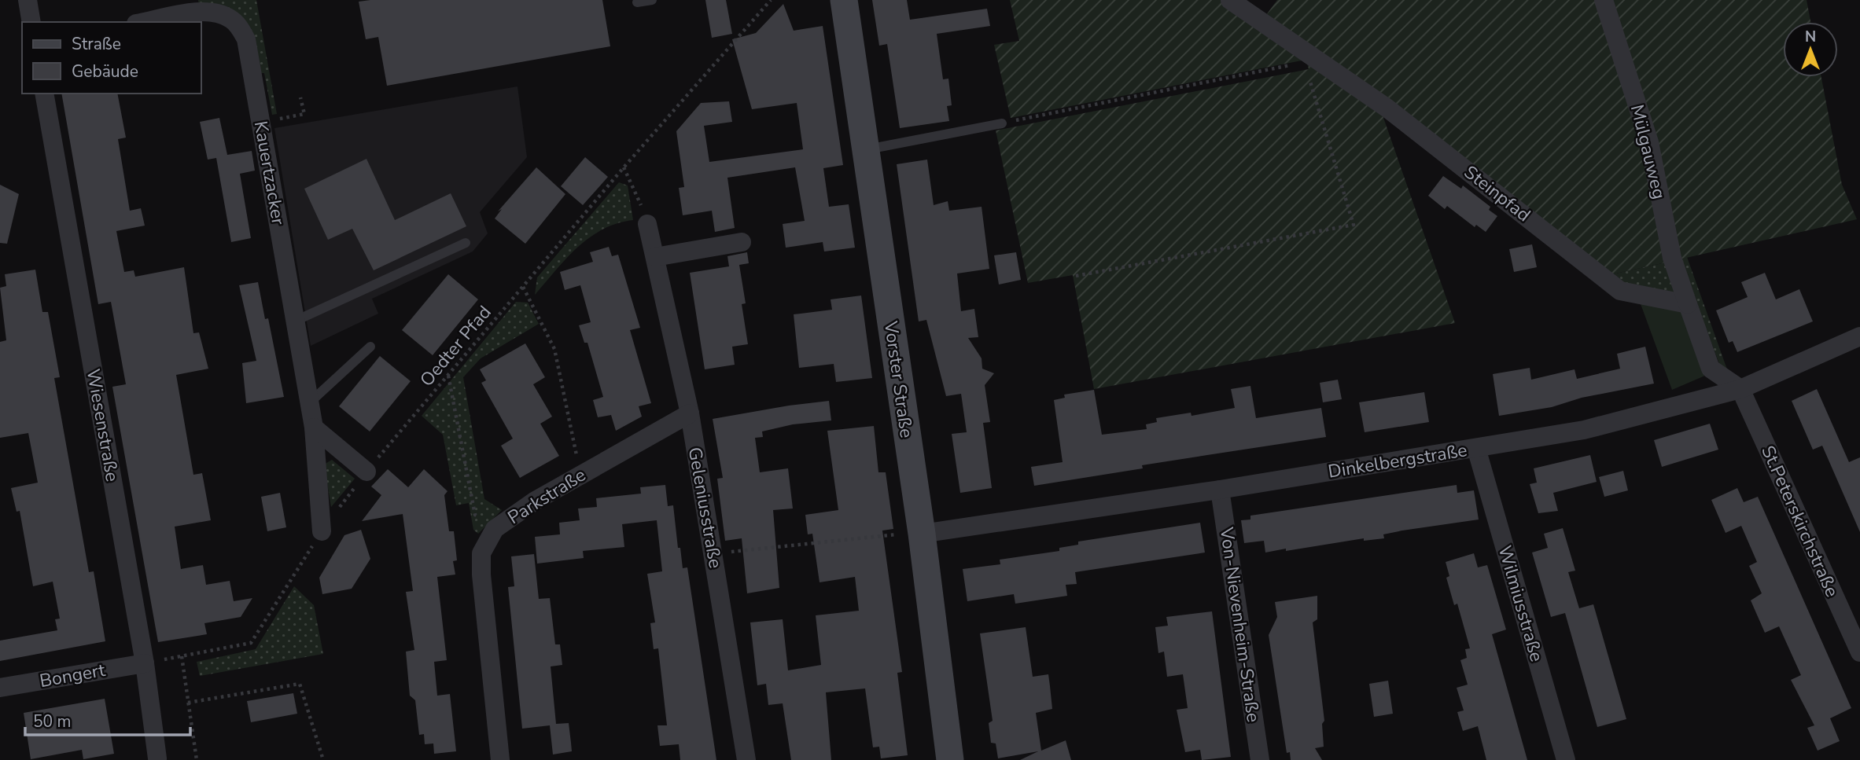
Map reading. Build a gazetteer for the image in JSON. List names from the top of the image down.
{
  "streets": {
    "main road": ["Vorster Straße"],
    "street": [
      "Mülgauweg",
      "Kauertzacker",
      "Steinpfad",
      "Wiesenstraße",
      "Dinkelbergstraße",
      "Parkstraße",
      "Geleniusstraße",
      "St.Peterskirchstraße",
      "Wilmiusstraße",
      "Von-Nievenheim-Straße",
      "Bongert"
    ],
    "path": ["Oedter Pfad"]
  },
  "crossings": [
    ["Mülgauweg", "Steinpfad"],
    ["Kauertzacker", "Oedter Pfad"],
    ["Oedter Pfad", "Wiesenstraße"],
    ["Oedter Pfad", "Bongert"],
    ["Vorster Straße", "Dinkelbergstraße"],
    ["Wiesenstraße", "Bongert"],
    ["Dinkelbergstraße", "St.Peterskirchstraße"],
    ["Dinkelbergstraße", "Wilmiusstraße"],
    ["Dinkelbergstraße", "Von-Nievenheim-Straße"],
    ["Parkstraße", "Geleniusstraße"]
  ],
  "legend": ["Straße", "Gebäude"],
  "scale_bar": "50 m",
  "north": "top"
}
